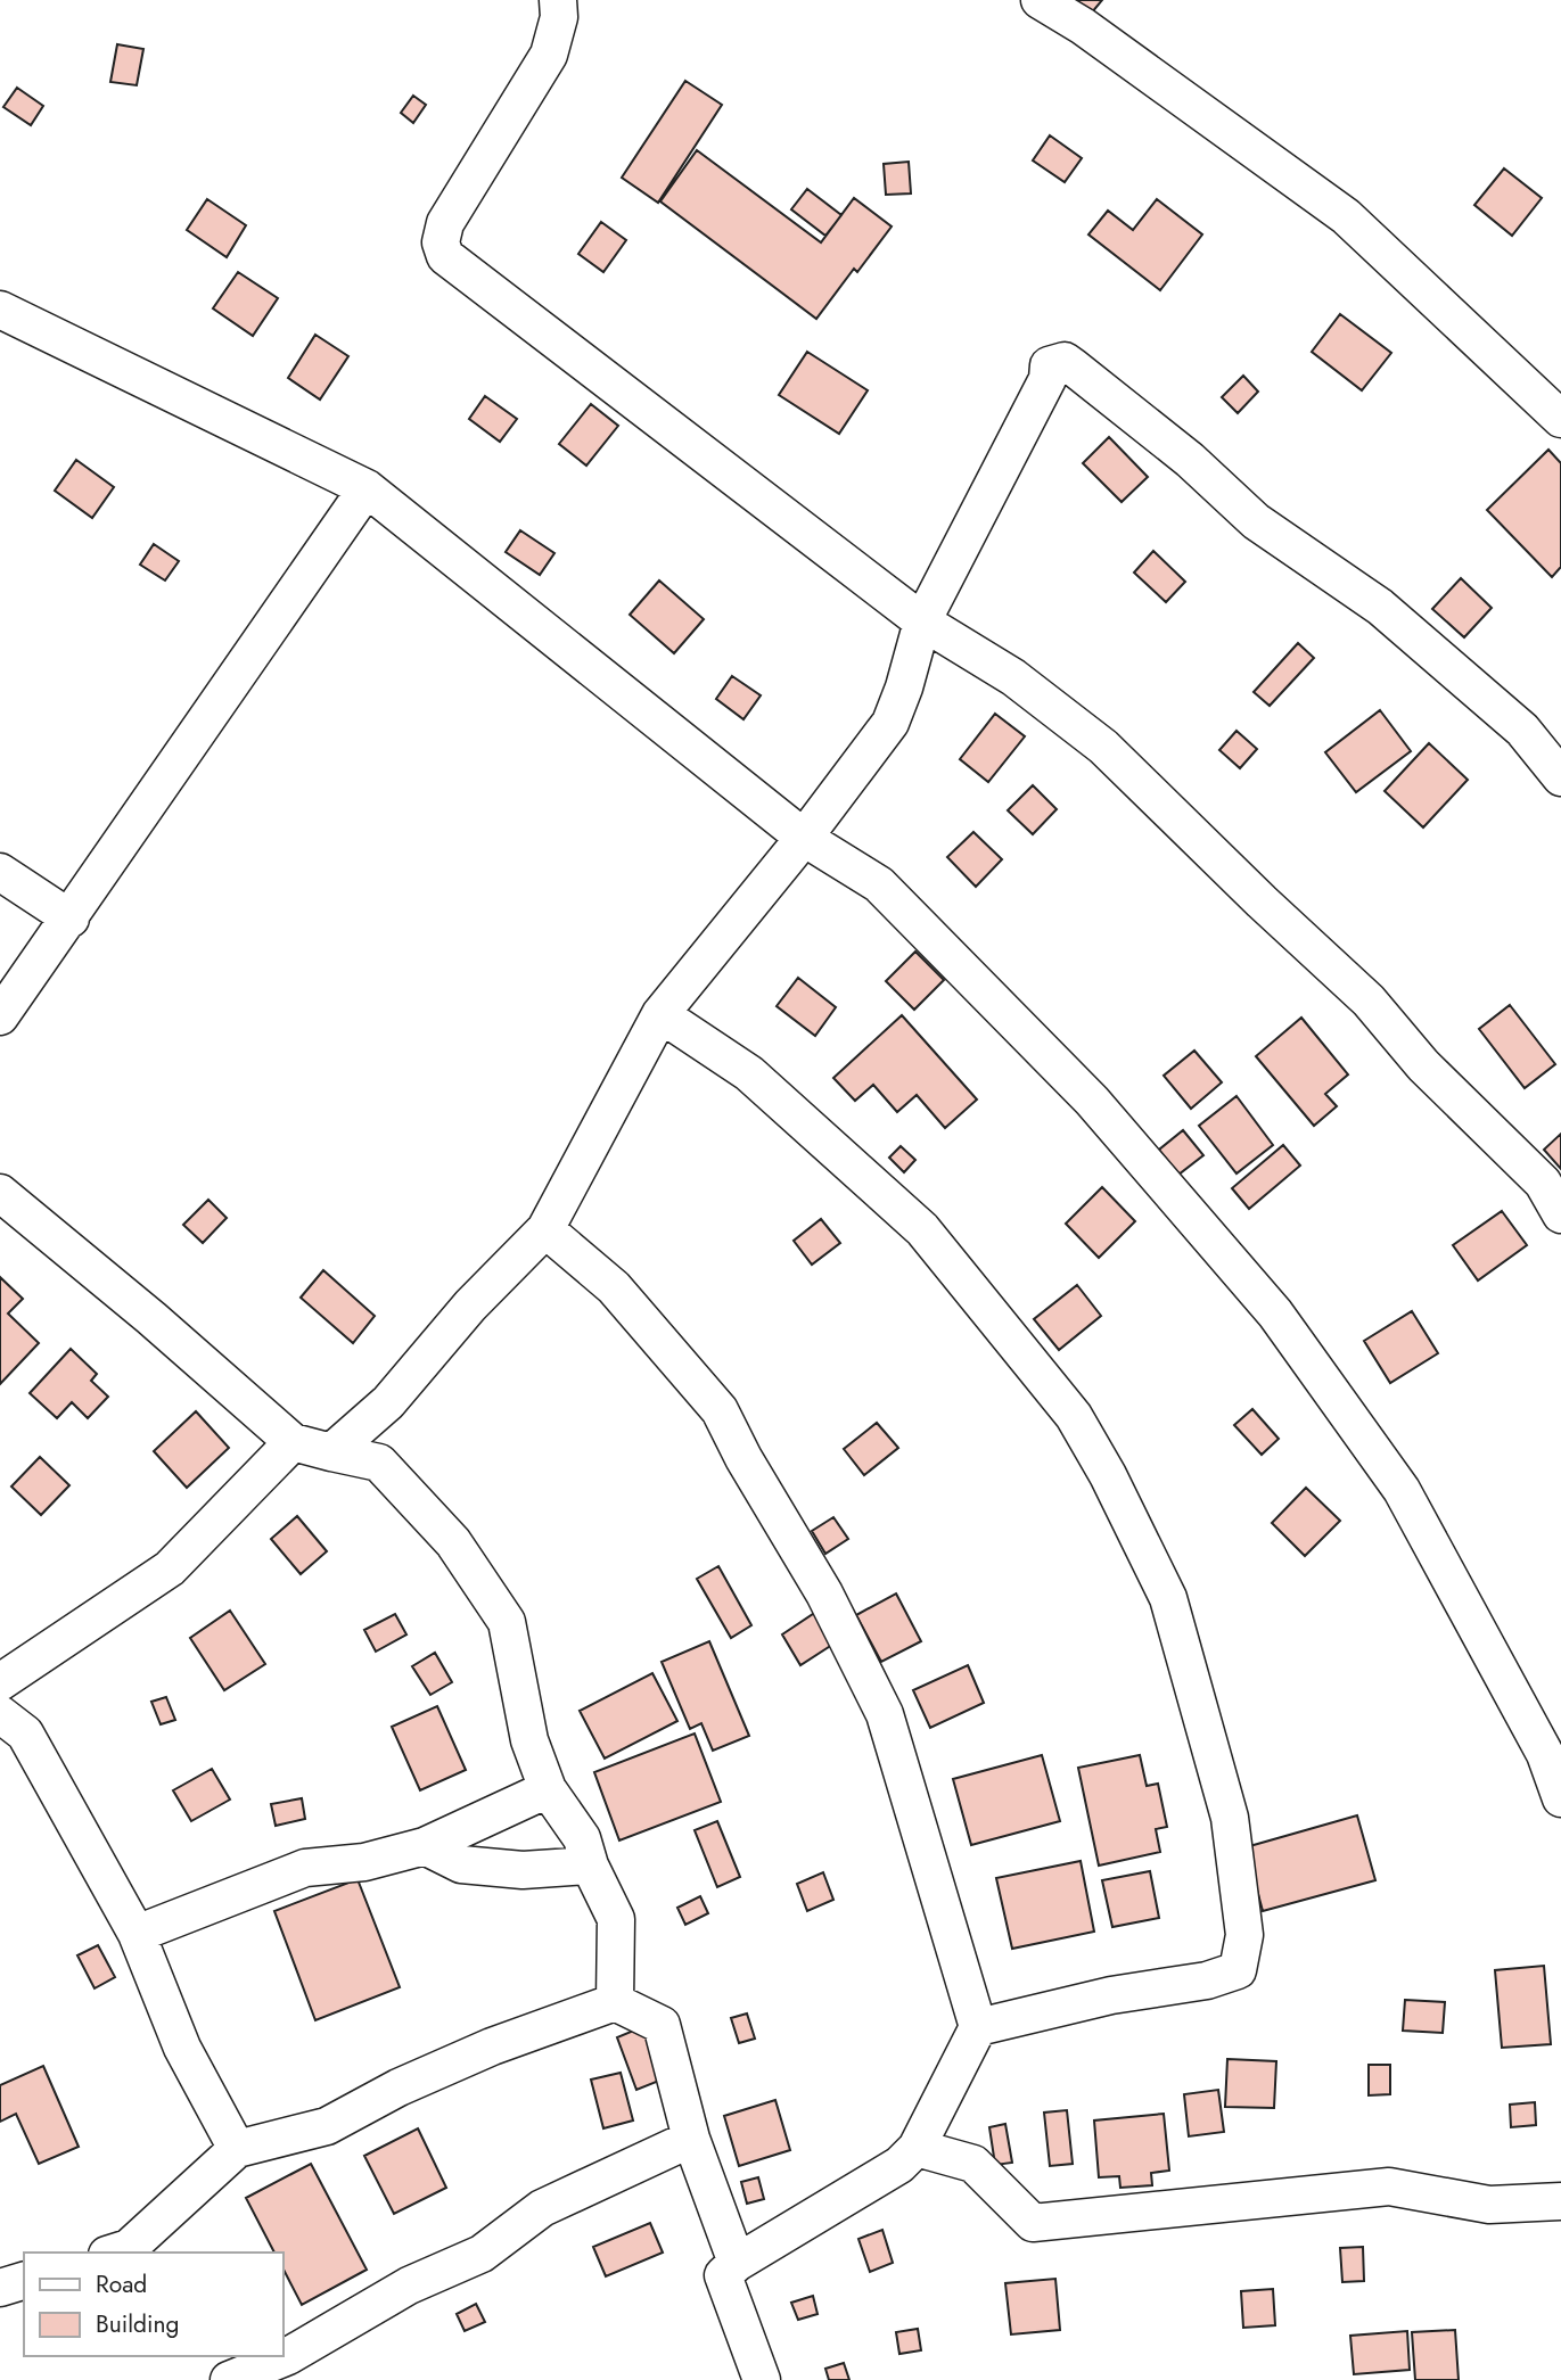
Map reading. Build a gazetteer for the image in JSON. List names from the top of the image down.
{
  "legend": ["Road", "Building"]
}
